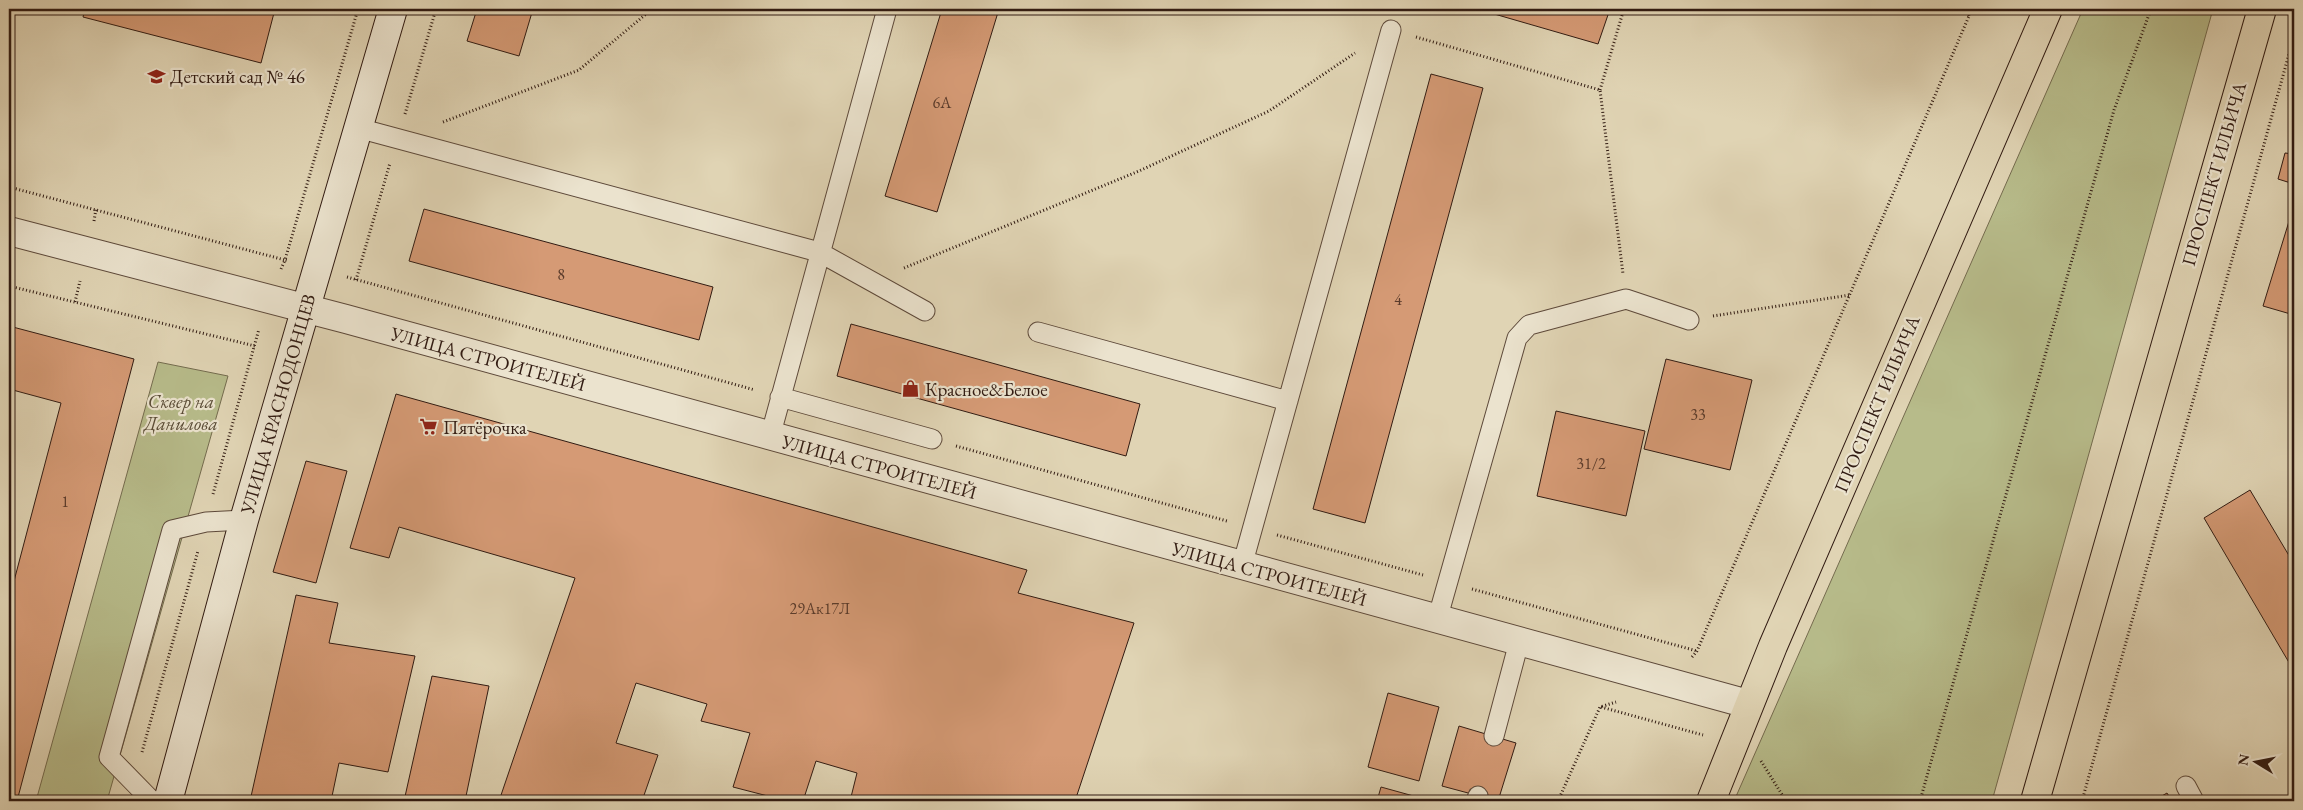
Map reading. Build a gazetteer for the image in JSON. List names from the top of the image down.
{
  "streets": {
    "main road": ["ПРОСПЕКТ ИЛЬИЧА"],
    "street": ["УЛИЦА СТРОИТЕЛЕЙ", "УЛИЦА КРАСНОДОНЦЕВ"]
  },
  "crossings": [
    ["ПРОСПЕКТ ИЛЬИЧА", "УЛИЦА СТРОИТЕЛЕЙ"],
    ["УЛИЦА СТРОИТЕЛЕЙ", "УЛИЦА КРАСНОДОНЦЕВ"]
  ],
  "parks": ["Сквер на Данилова"],
  "places": {
    "school or university": ["Детский сад № 46"],
    "shop": ["Красное&Белое"],
    "supermarket": ["Пятёрочка"]
  },
  "house_numbers": [
    "6А",
    "8",
    "4",
    "33",
    "31/2",
    "1",
    "29Ак17Л"
  ],
  "north": "left"
}
